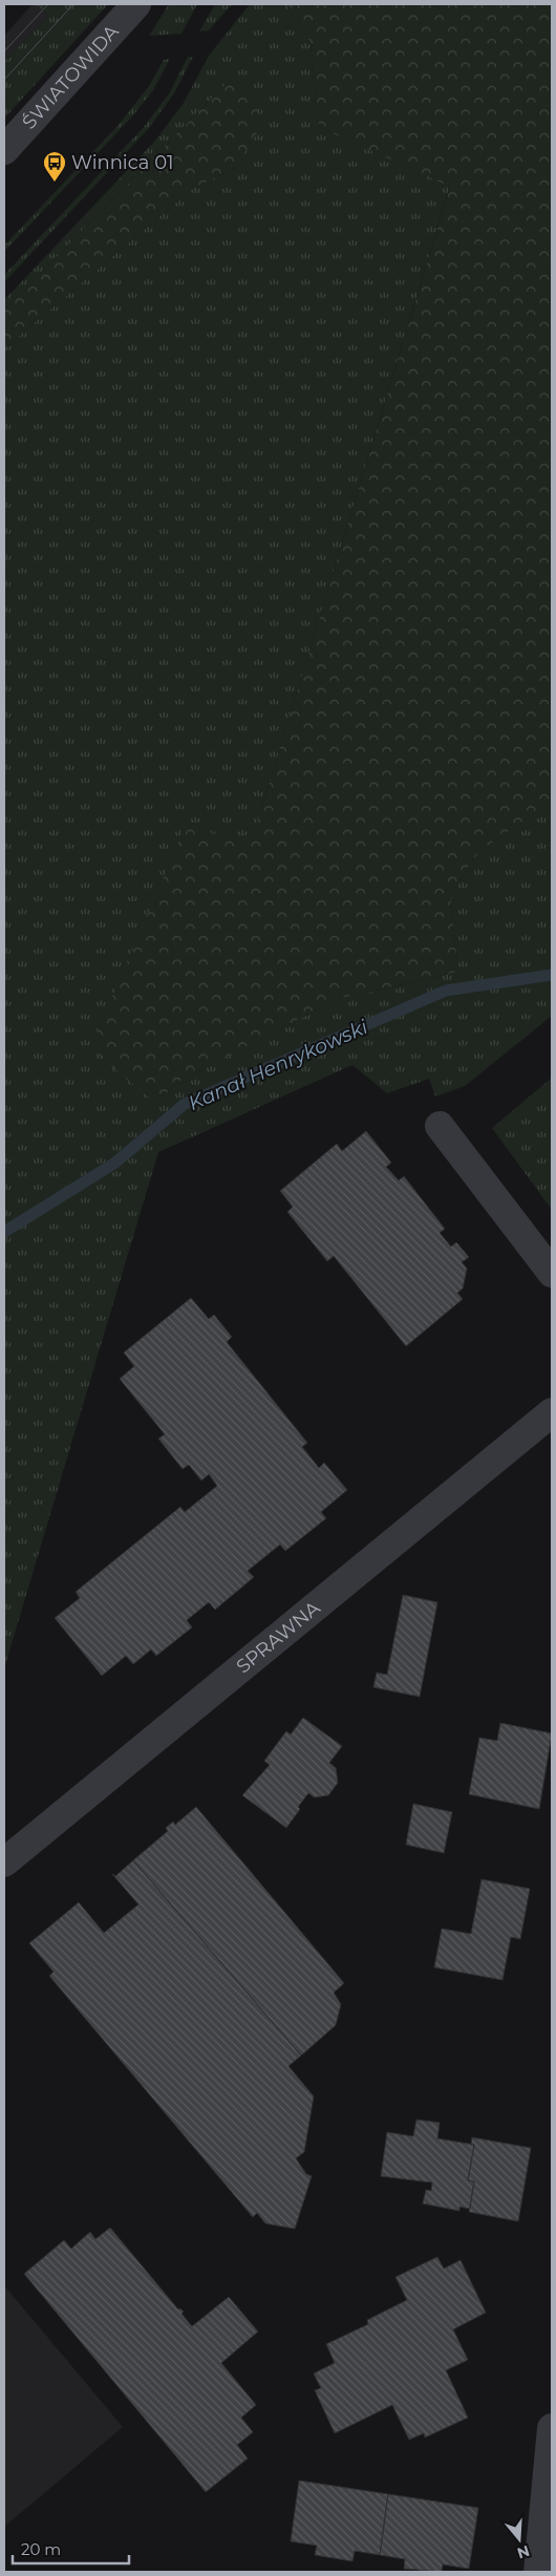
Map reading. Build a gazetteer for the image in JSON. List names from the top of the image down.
{
  "streets": {
    "street": ["ŚWIATOWIDA", "SPRAWNA"]
  },
  "water": ["Kanał Henrykowski"],
  "places": {
    "bus stop": ["Winnica 01"]
  },
  "scale_bar": "20 m",
  "north": "bottom"
}
